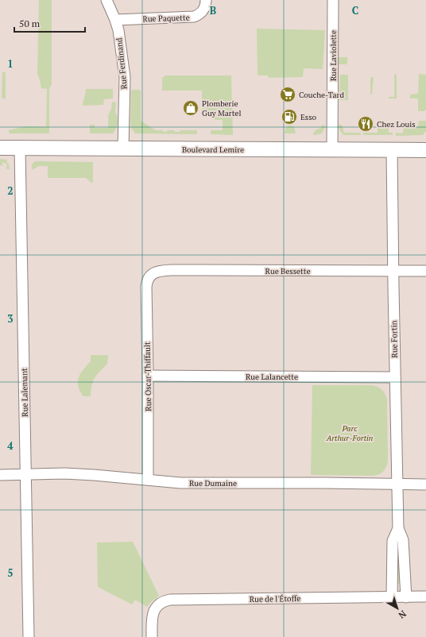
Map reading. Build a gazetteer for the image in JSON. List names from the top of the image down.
{
  "streets": {
    "main road": ["Boulevard Lemire"],
    "street": [
      "Rue Paquette",
      "Rue Laviolette",
      "Rue Ferdinand",
      "Rue Bessette",
      "Rue Fortin",
      "Rue Oscar-Thiffault",
      "Rue Lalancette",
      "Rue Lalemant",
      "Rue Dumaine",
      "Rue de l'Étoffe"
    ]
  },
  "crossings": [
    ["Rue Paquette", "Rue Ferdinand"],
    ["Rue Laviolette", "Boulevard Lemire"],
    ["Rue Ferdinand", "Boulevard Lemire"],
    ["Boulevard Lemire", "Rue Fortin"],
    ["Boulevard Lemire", "Rue Lalemant"],
    ["Rue Bessette", "Rue Fortin"],
    ["Rue Bessette", "Rue Oscar-Thiffault"],
    ["Rue Fortin", "Rue Lalancette"],
    ["Rue Fortin", "Rue Dumaine"],
    ["Rue Fortin", "Rue de l'Étoffe"],
    ["Rue Oscar-Thiffault", "Rue Lalancette"],
    ["Rue Oscar-Thiffault", "Rue Dumaine"],
    ["Rue Lalemant", "Rue Dumaine"]
  ],
  "parks": ["Parc Arthur-Fortin"],
  "places": {
    "supermarket": ["Couche-Tard"],
    "shop": ["Plomberie Guy Martel"],
    "fuel station": ["Esso"],
    "restaurant": ["Chez Louis"]
  },
  "scale_bar": "50 m",
  "north": "bottom right",
  "grid": {
    "columns": ["B", "C"],
    "rows": [
      "1",
      "2",
      "3",
      "4",
      "5"
    ]
  }
}
